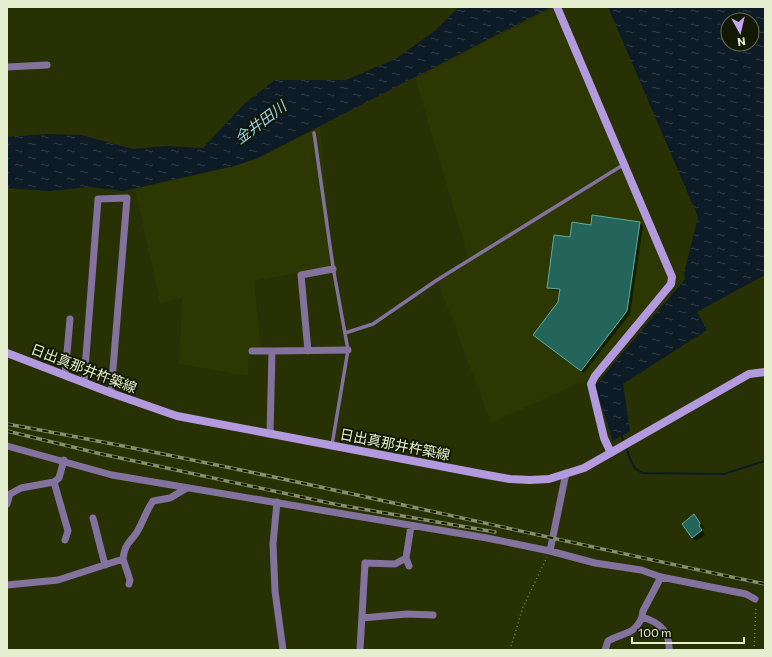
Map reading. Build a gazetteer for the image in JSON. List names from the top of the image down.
{
  "streets": {
    "main road": ["日出真那井杵築線"]
  },
  "water": ["金井田川"],
  "scale_bar": "100 m",
  "north": "bottom"
}
